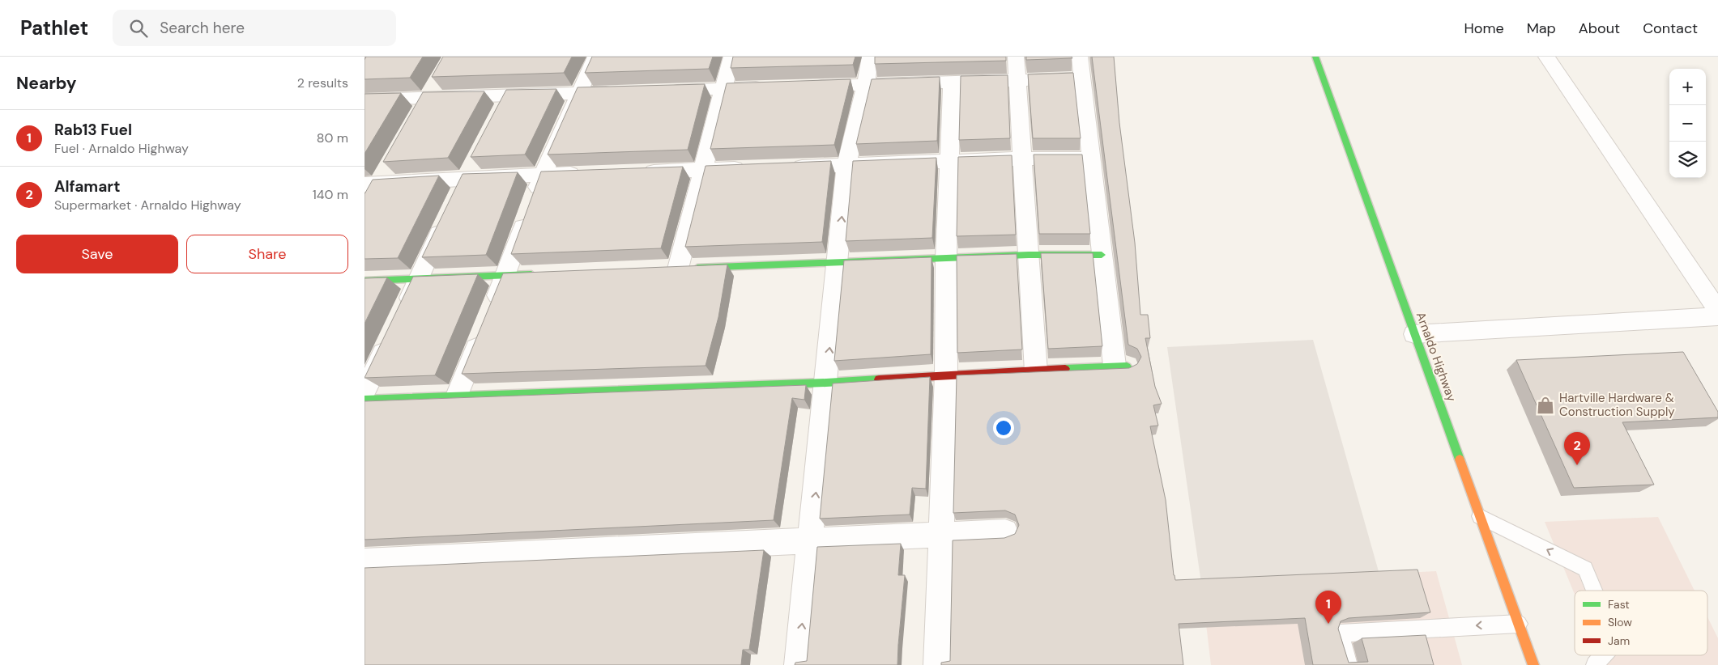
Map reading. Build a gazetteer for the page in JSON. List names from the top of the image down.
{
  "streets": {
    "street": ["Arnaldo Highway"]
  },
  "places": {
    "shop": ["Hartville Hardware & Construction Supply"]
  },
  "legend": ["Fast", "Slow", "Jam"],
  "page": {
    "header": "Pathlet",
    "search": "Search here",
    "nav": [
      "Home",
      "Map",
      "About",
      "Contact"
    ],
    "heading": ["Nearby", "2 results"],
    "map_buttons": ["+", "−"],
    "list": [
      {
        "mark": "1",
        "name": "Rab13 Fuel",
        "note": "Fuel · Arnaldo Highway",
        "value": "80 m"
      },
      {
        "mark": "2",
        "name": "Alfamart",
        "note": "Supermarket · Arnaldo Highway",
        "value": "140 m"
      }
    ],
    "buttons": ["Save", "Share"],
    "pins": ["2", "1"]
  }
}
